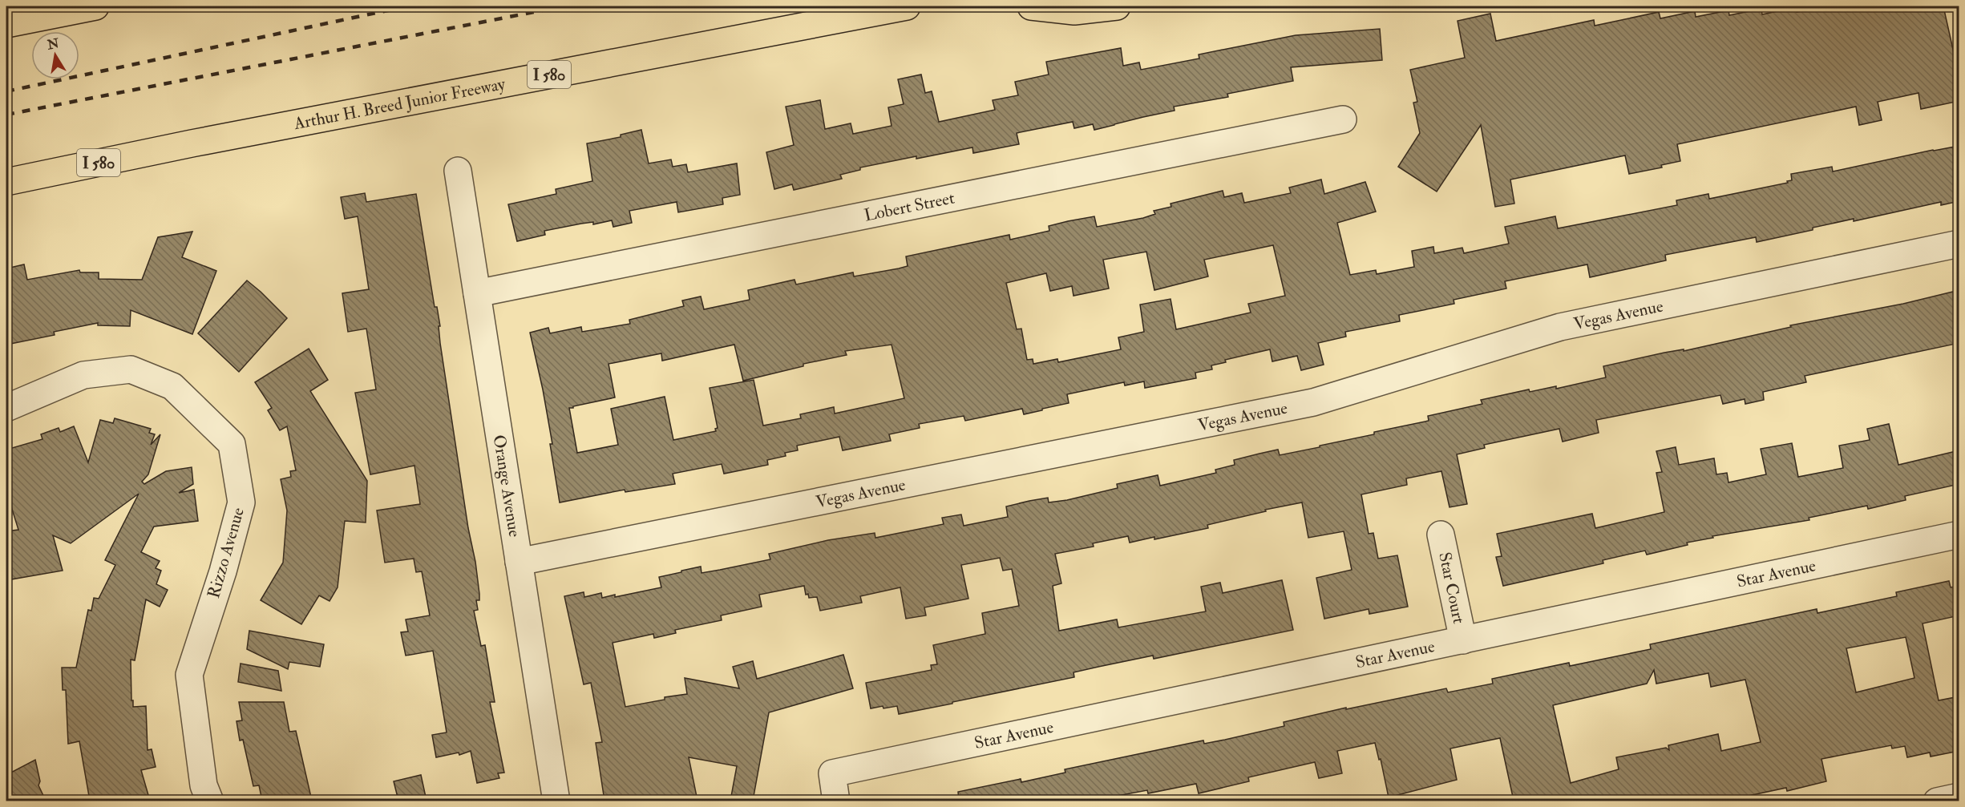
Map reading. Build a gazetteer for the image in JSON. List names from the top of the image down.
{
  "streets": {
    "highway": ["I 580", "Arthur H. Breed Junior Freeway"],
    "street": [
      "Lobert Street",
      "Vegas Avenue",
      "Orange Avenue",
      "Rizzo Avenue",
      "Star Avenue",
      "Star Court"
    ]
  },
  "crossings": [
    ["Lobert Street", "Orange Avenue"],
    ["Vegas Avenue", "Orange Avenue"],
    ["Star Avenue", "Star Court"]
  ],
  "north": "top"
}
